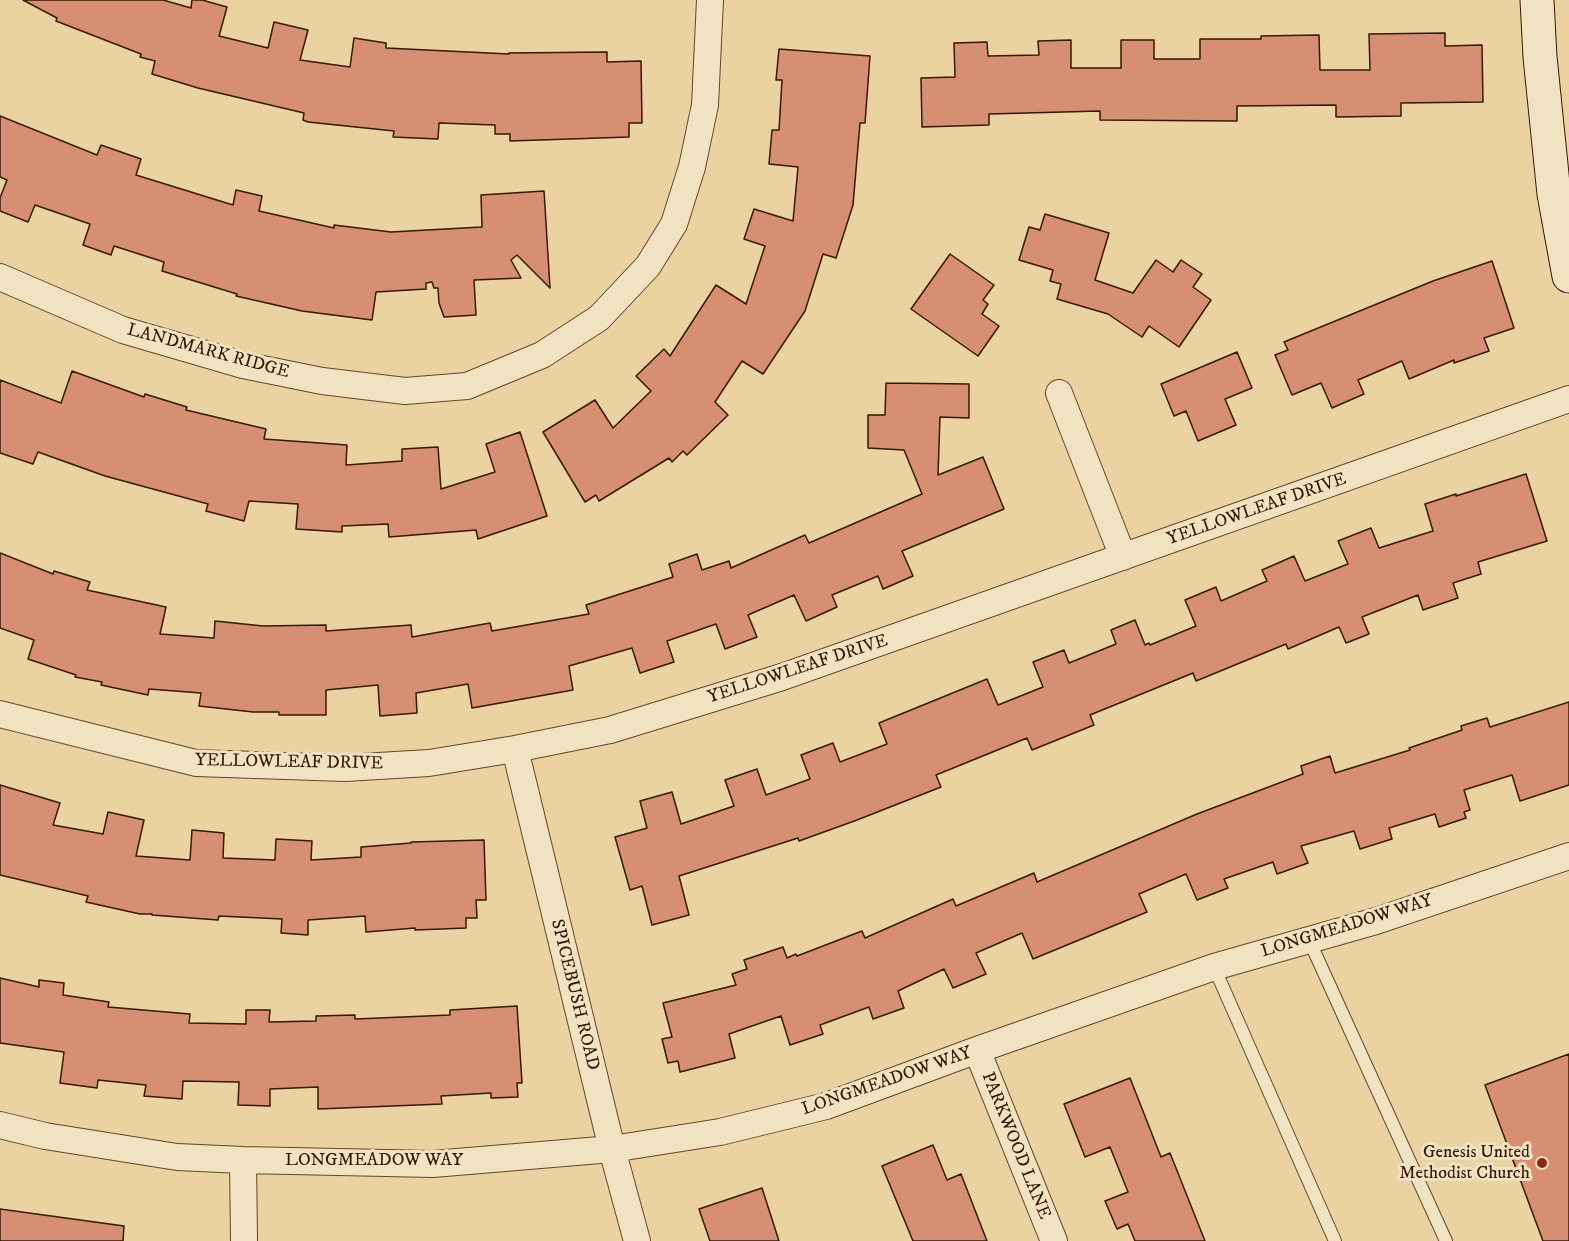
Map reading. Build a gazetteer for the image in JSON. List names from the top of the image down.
{
  "streets": {
    "street": [
      "LANDMARK RIDGE",
      "YELLOWLEAF DRIVE",
      "LONGMEADOW WAY",
      "SPICEBUSH ROAD",
      "PARKWOOD LANE"
    ]
  },
  "crossings": [
    ["YELLOWLEAF DRIVE", "SPICEBUSH ROAD"],
    ["LONGMEADOW WAY", "SPICEBUSH ROAD"],
    ["LONGMEADOW WAY", "PARKWOOD LANE"]
  ],
  "places": ["Genesis United Methodist Church"]
}
